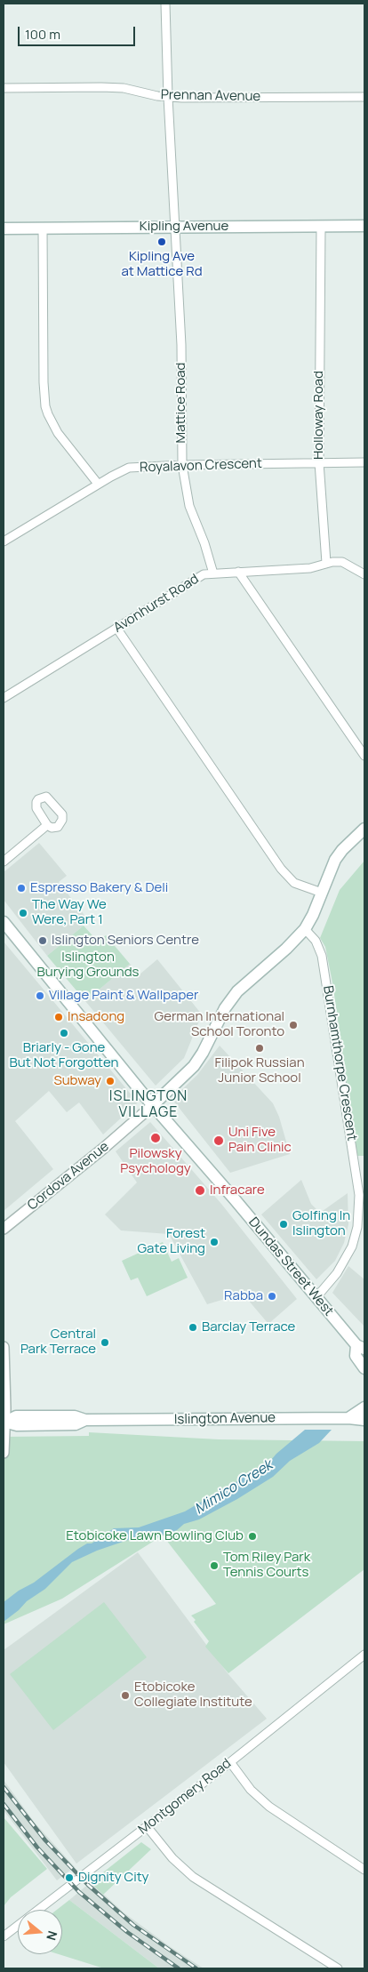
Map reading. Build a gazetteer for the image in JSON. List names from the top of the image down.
{
  "streets": {
    "main road": ["Kipling Avenue", "Dundas Street West", "Islington Avenue"],
    "street": [
      "Prennan Avenue",
      "Mattice Road",
      "Holloway Road",
      "Royalavon Crescent",
      "Avonhurst Road",
      "Burnhamthorpe Crescent",
      "Cordova Avenue",
      "Montgomery Road"
    ]
  },
  "crossings": [
    ["Prennan Avenue", "Mattice Road"],
    ["Kipling Avenue", "Mattice Road"],
    ["Kipling Avenue", "Holloway Road"],
    ["Mattice Road", "Royalavon Crescent"],
    ["Mattice Road", "Avonhurst Road"],
    ["Holloway Road", "Royalavon Crescent"],
    ["Holloway Road", "Avonhurst Road"],
    ["Burnhamthorpe Crescent", "Dundas Street West"],
    ["Cordova Avenue", "Dundas Street West"]
  ],
  "districts": ["ISLINGTON VILLAGE"],
  "water": ["Mimico Creek"],
  "parks": ["Islington Burying Grounds"],
  "places": [
    "Kipling Ave at Mattice Rd",
    "Espresso Bakery & Deli",
    "The Way We Were, Part 1",
    "Islington Seniors Centre",
    "Village Paint & Wallpaper",
    "Insadong",
    "German International School Toronto",
    "Briarly - Gone But Not Forgotten",
    "Filipok Russian Junior School",
    "Subway",
    "Pilowsky Psychology",
    "Uni Five Pain Clinic",
    "Infracare",
    "Golfing In Islington",
    "Forest Gate Living",
    "Rabba",
    "Barclay Terrace",
    "Central Park Terrace",
    "Etobicoke Lawn Bowling Club",
    "Tom Riley Park Tennis Courts",
    "Etobicoke Collegiate Institute",
    "Dignity City"
  ],
  "scale_bar": "100 m",
  "north": "right"
}
